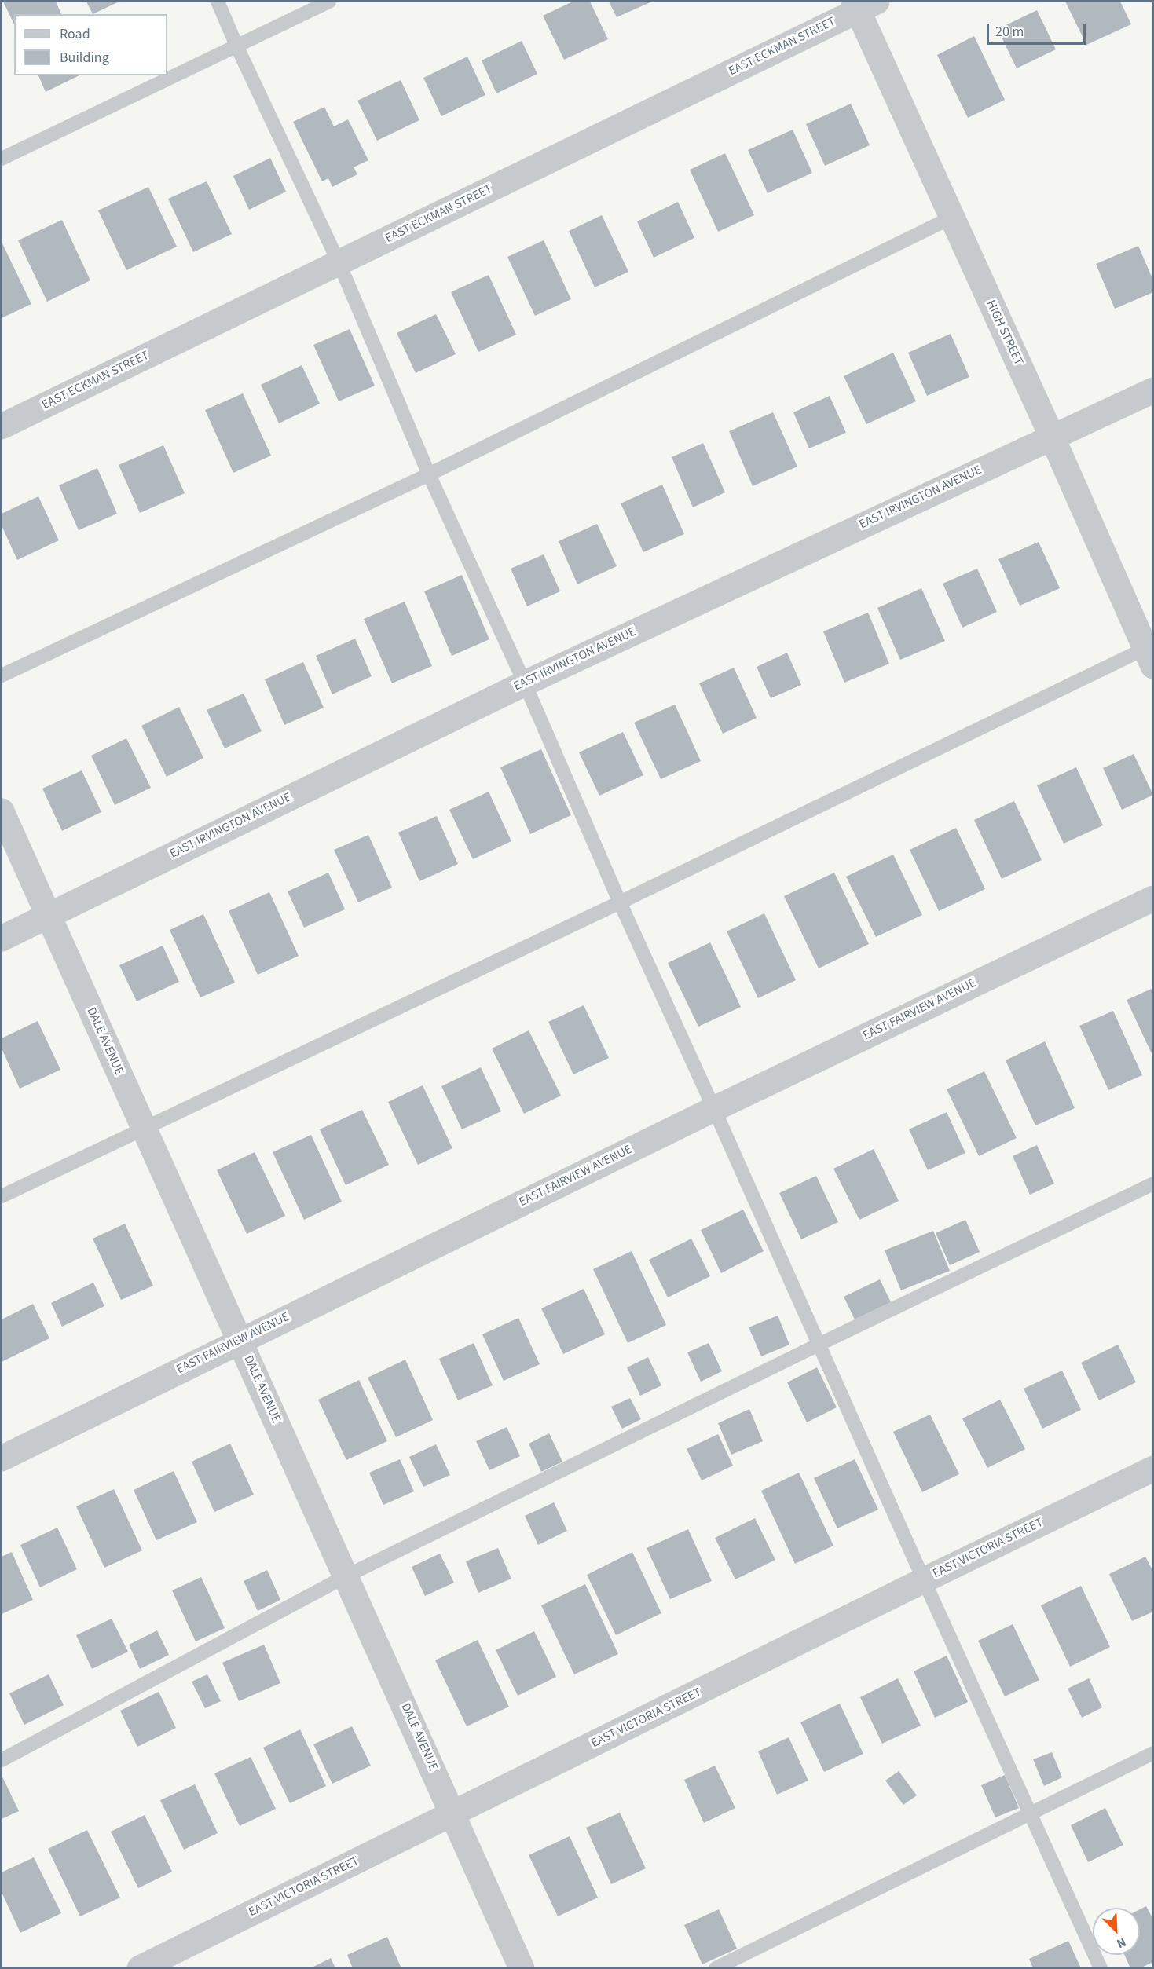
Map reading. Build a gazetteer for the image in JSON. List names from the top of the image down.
{
  "streets": {
    "street": [
      "EAST ECKMAN STREET",
      "HIGH STREET",
      "EAST IRVINGTON AVENUE",
      "EAST FAIRVIEW AVENUE",
      "DALE AVENUE",
      "EAST VICTORIA STREET"
    ]
  },
  "crossings": [
    ["EAST ECKMAN STREET", "HIGH STREET"],
    ["HIGH STREET", "EAST IRVINGTON AVENUE"],
    ["EAST IRVINGTON AVENUE", "DALE AVENUE"],
    ["EAST FAIRVIEW AVENUE", "DALE AVENUE"],
    ["DALE AVENUE", "EAST VICTORIA STREET"]
  ],
  "legend": ["Road", "Building"],
  "scale_bar": "20 m",
  "north": "bottom right"
}
